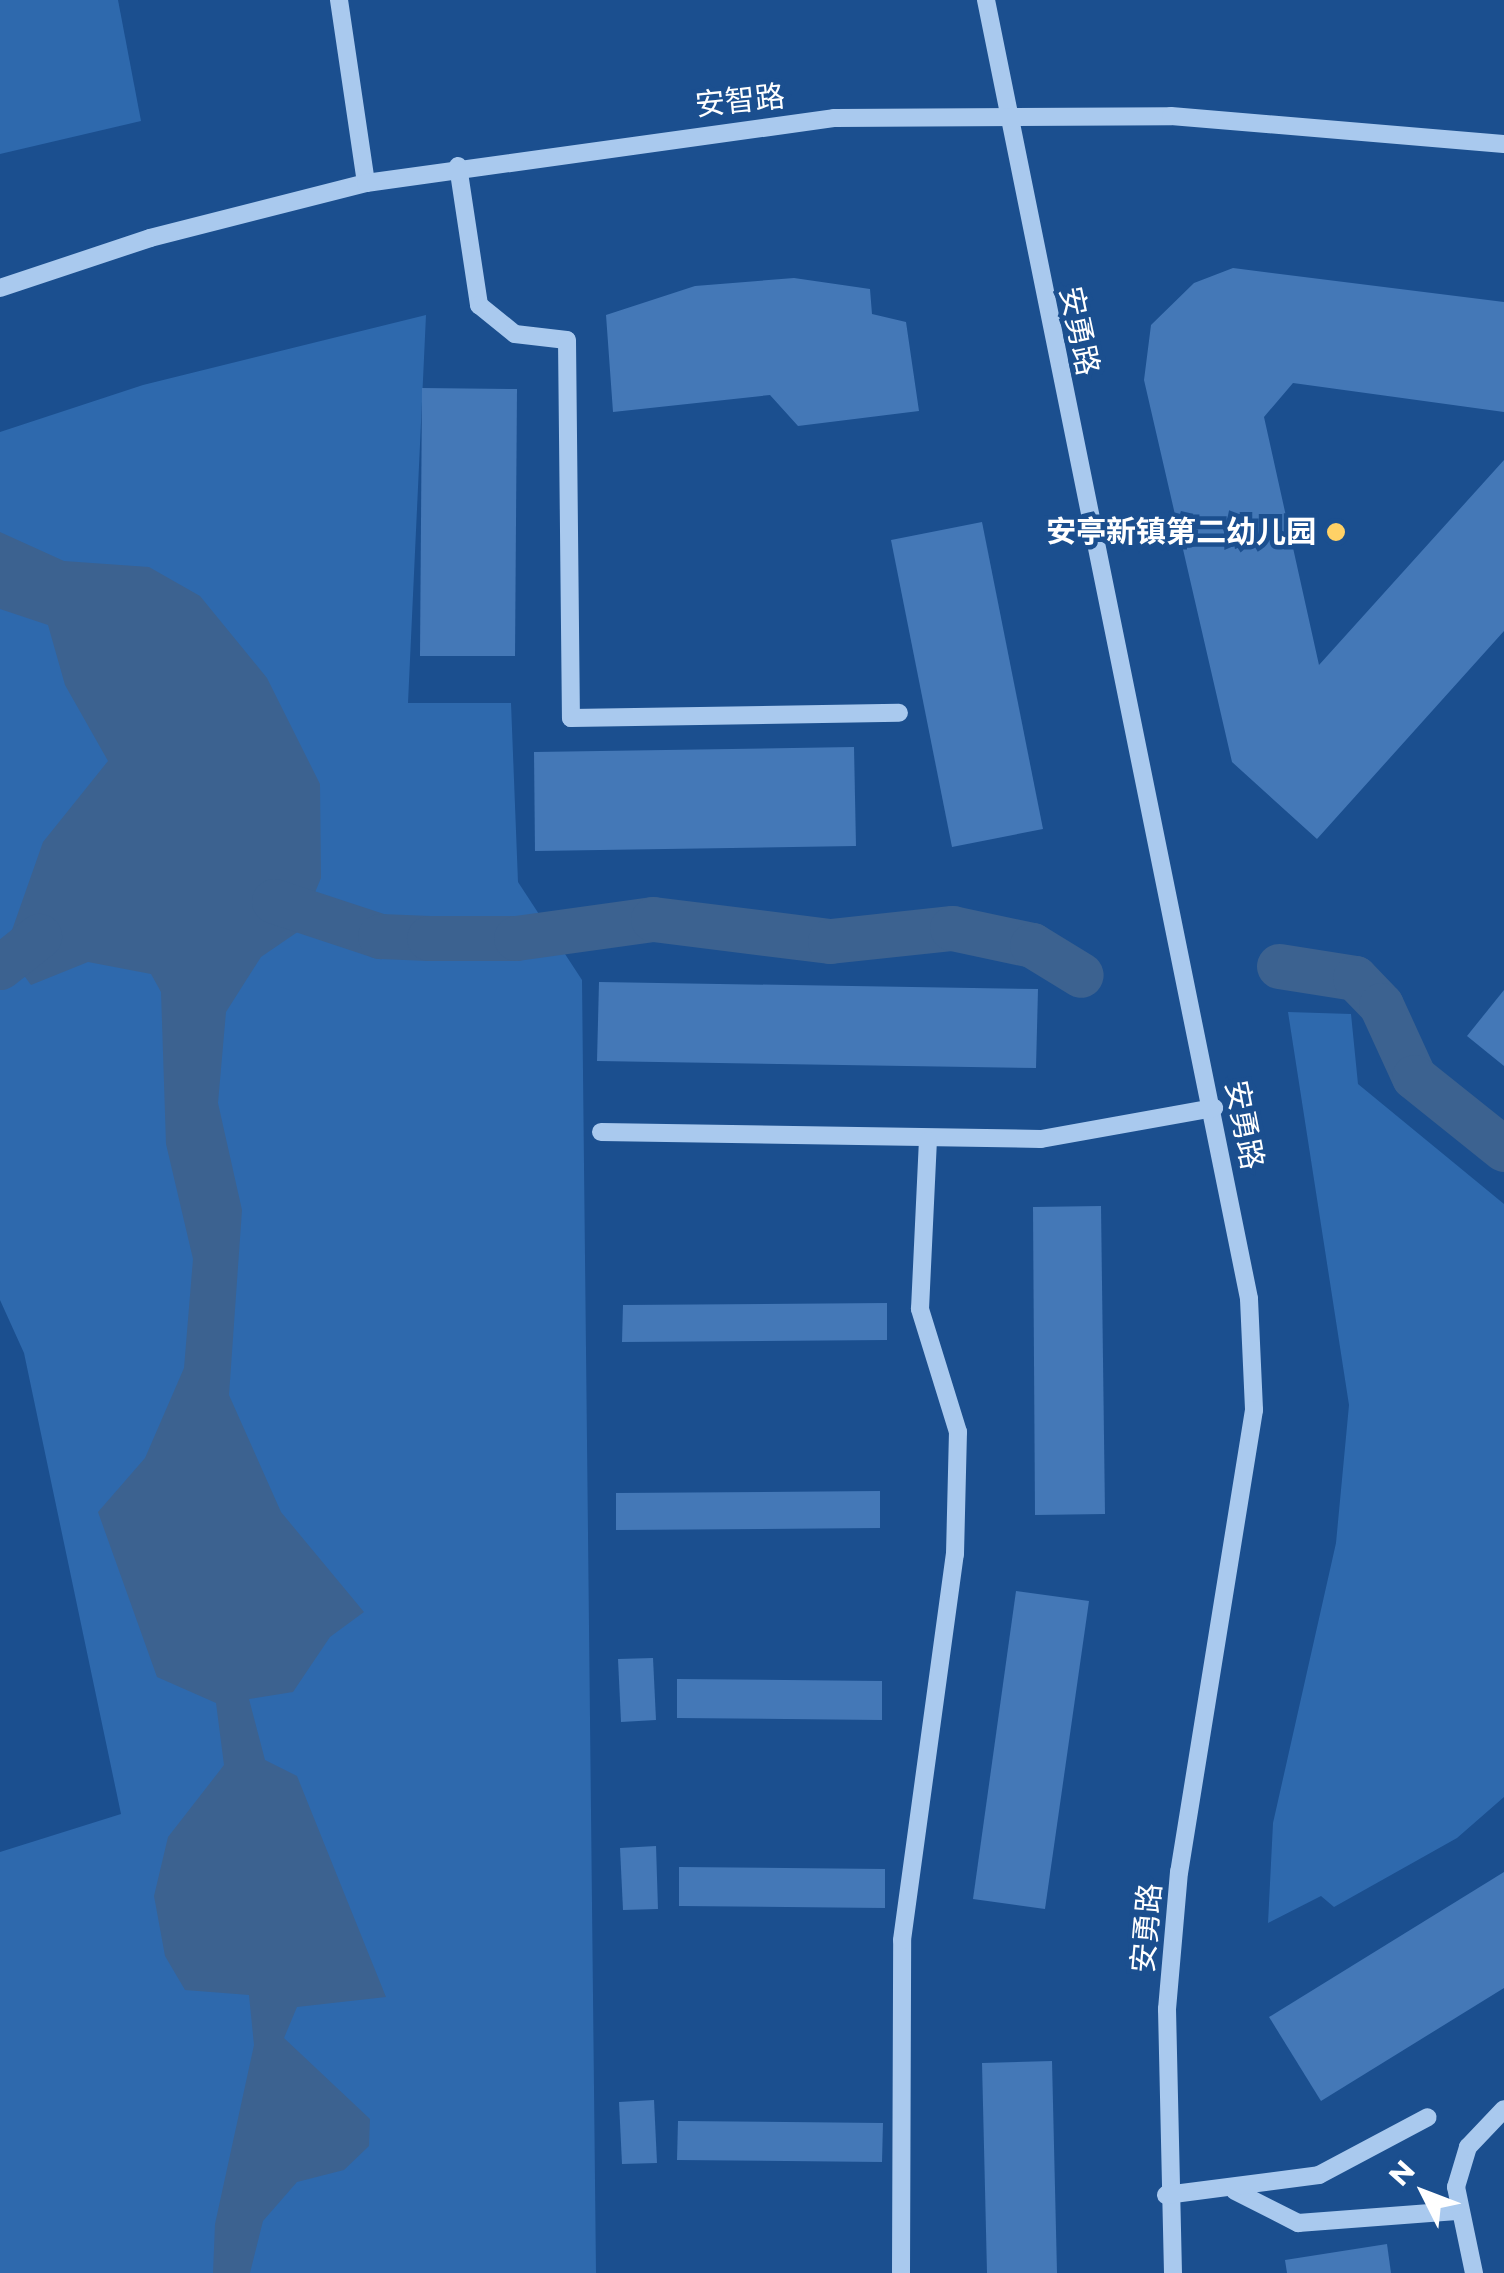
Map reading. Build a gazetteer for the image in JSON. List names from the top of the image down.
{
  "streets": {
    "street": ["安智路", "安勇路"]
  },
  "crossings": [
    ["安智路", "安勇路"]
  ],
  "places": ["安亭新镇第二幼儿园"],
  "north": "top left"
}
